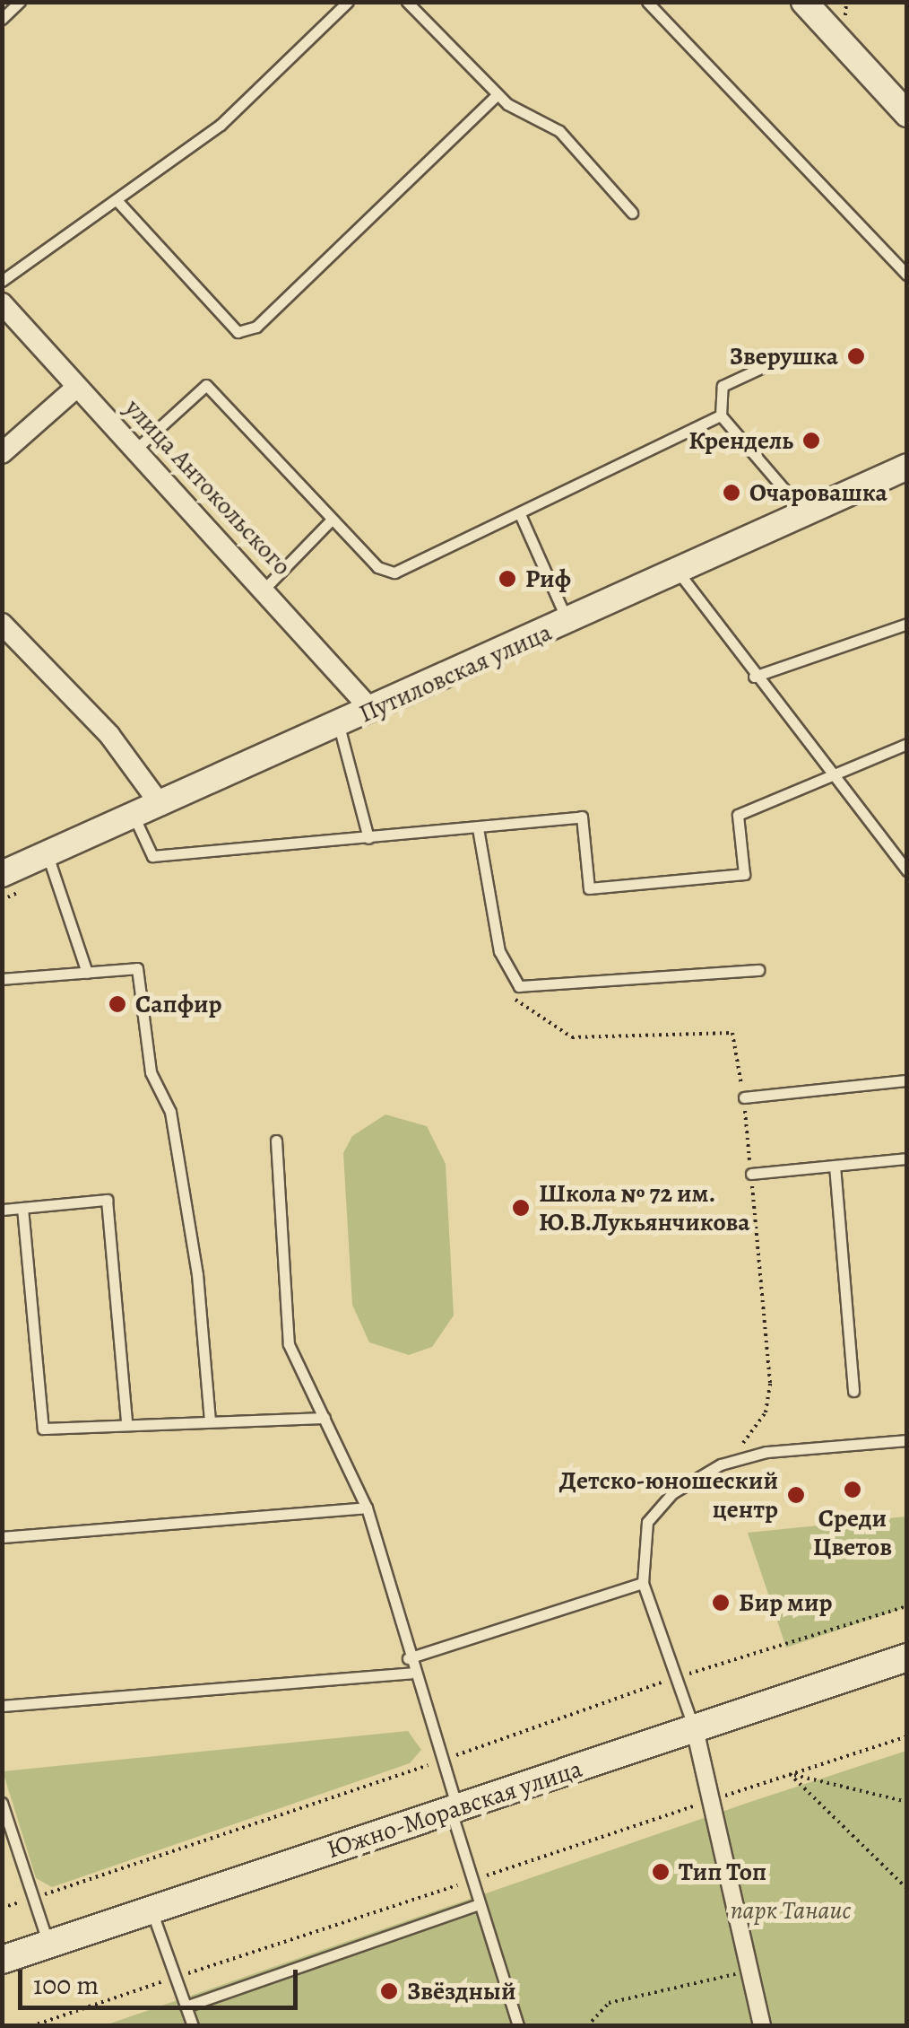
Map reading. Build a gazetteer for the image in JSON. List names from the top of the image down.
{
  "streets": {
    "main road": ["Южно-Моравская улица"],
    "street": ["улица Антокольского", "Путиловская улица"]
  },
  "crossings": [
    ["улица Антокольского", "Путиловская улица"]
  ],
  "parks": ["парк Танаис"],
  "places": [
    "Зверушка",
    "Крендель",
    "Очаровашка",
    "Риф",
    "Сапфир",
    "Школа № 72 им. Ю.В.Лукьянчикова",
    "Среди Цветов",
    "Детско-юношеский центр",
    "Бир мир",
    "Тип Топ",
    "Звёздный"
  ],
  "scale_bar": "100 m"
}
